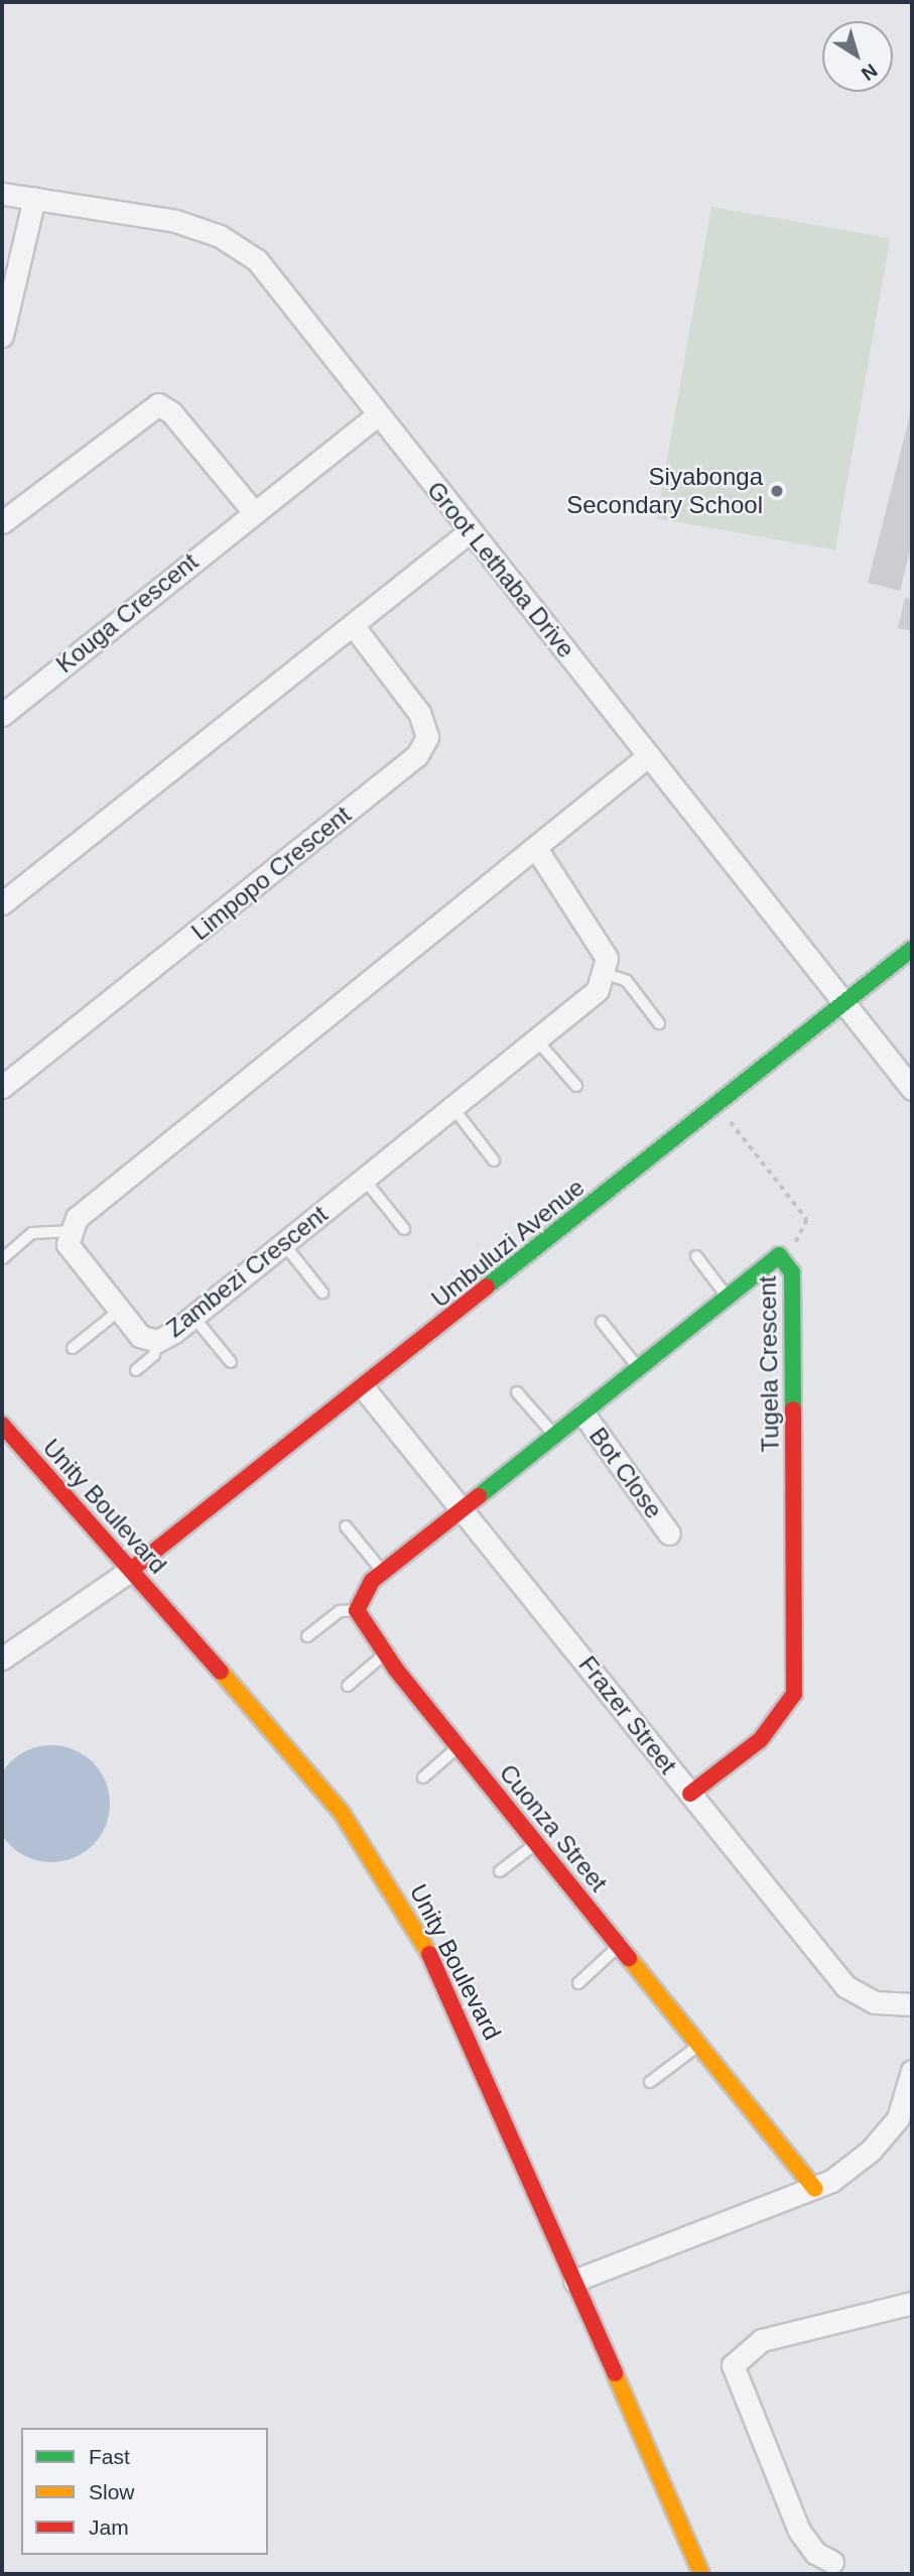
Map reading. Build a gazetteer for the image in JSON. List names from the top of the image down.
{
  "streets": {
    "street": [
      "Groot Lethaba Drive",
      "Kouga Crescent",
      "Limpopo Crescent",
      "Umbuluzi Avenue",
      "Zambezi Crescent",
      "Tugela Crescent",
      "Bot Close",
      "Unity Boulevard",
      "Frazer Street",
      "Cuonza Street"
    ]
  },
  "crossings": [
    ["Groot Lethaba Drive", "Kouga Crescent"],
    ["Groot Lethaba Drive", "Umbuluzi Avenue"],
    ["Umbuluzi Avenue", "Unity Boulevard"],
    ["Umbuluzi Avenue", "Frazer Street"],
    ["Tugela Crescent", "Bot Close"],
    ["Tugela Crescent", "Frazer Street"]
  ],
  "places": ["Siyabonga Secondary School"],
  "legend": ["Fast", "Slow", "Jam"],
  "north": "bottom right"
}
